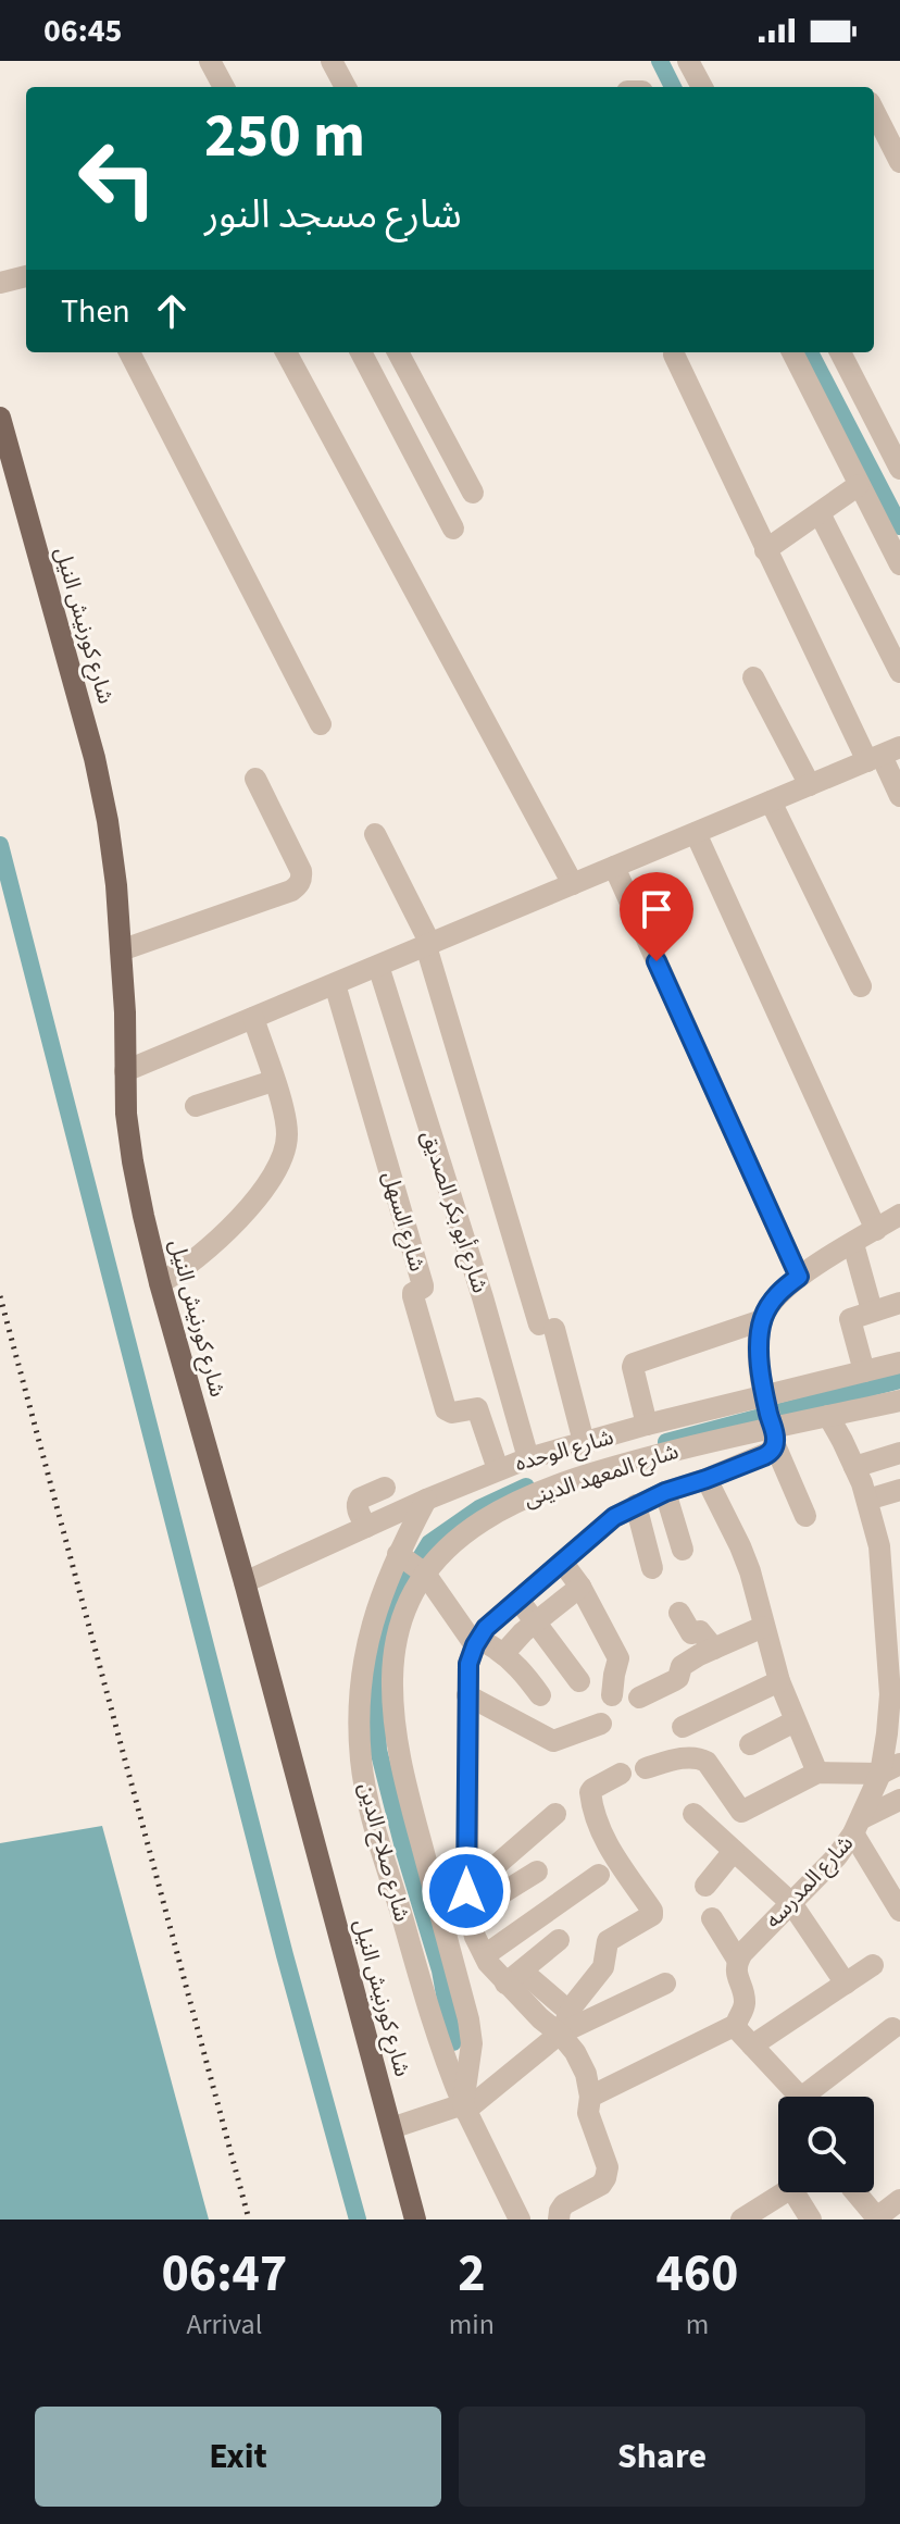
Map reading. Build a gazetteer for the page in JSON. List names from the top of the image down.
{
  "streets": {
    "main road": ["شارع كورنيش النيل"],
    "street": [
      "شارع أبو بكر الصديق",
      "شارع السهل",
      "شارع الوحده",
      "شارع المعهد الدينى",
      "شارع صلاح الدين",
      "شارع المدرسه"
    ]
  },
  "crossings": [
    ["شارع كورنيش النيل", "شارع الوحده"],
    ["شارع أبو بكر الصديق", "شارع الوحده"],
    ["شارع السهل", "شارع الوحده"],
    ["شارع الوحده", "شارع صلاح الدين"],
    ["شارع المعهد الدينى", "شارع صلاح الدين"],
    ["شارع المعهد الدينى", "شارع المدرسه"]
  ],
  "page": {
    "status": "06:45",
    "turn": ["250 m", "شارع مسجد النور"],
    "then": "Then",
    "eta": [
      "06:47",
      "Arrival",
      "2",
      "min",
      "460",
      "m"
    ],
    "buttons": ["Exit", "Share"]
  }
}
